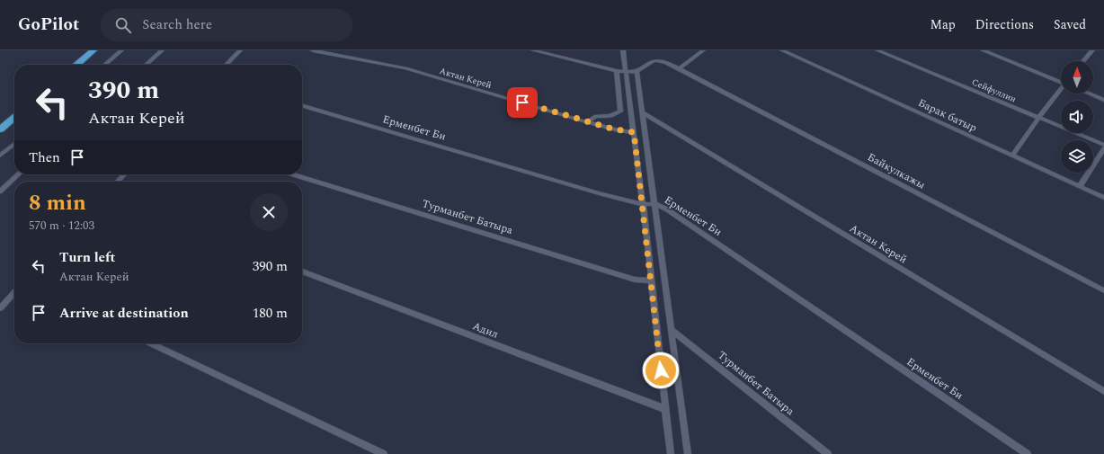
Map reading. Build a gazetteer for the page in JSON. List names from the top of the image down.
{
  "streets": {
    "street": [
      "Актан Керей",
      "Сейфуллин",
      "Барак батыр",
      "Ерменбет Би",
      "Байкулкажы",
      "Турманбет Батыра",
      "Адил"
    ]
  },
  "north": "top",
  "page": {
    "header": "GoPilot",
    "search": "Search here",
    "nav": ["Map", "Directions", "Saved"],
    "turn": ["390 m", "Актан Керей"],
    "then": "Then",
    "heading": ["8 min", "570 m · 12:03"],
    "list": [
      {
        "name": "Turn left",
        "note": "Актан Керей",
        "value": "390 m"
      },
      {
        "name": "Arrive at destination",
        "value": "180 m"
      }
    ]
  }
}
